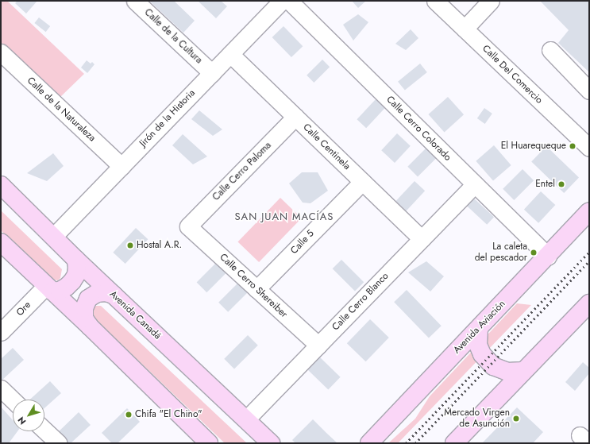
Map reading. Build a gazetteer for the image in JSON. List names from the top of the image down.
{
  "streets": {
    "main road": ["Avenida Canadá", "Avenida Aviación"],
    "street": [
      "Calle de la Cultura",
      "Calle Del Comercio",
      "Calle de la Naturaleza",
      "Jirón de la Historia",
      "Calle Cerro Colorado",
      "Calle Centinela",
      "Calle Cerro Paloma",
      "Calle 5",
      "Calle Cerro Shereiber",
      "Calle Cerro Blanco",
      "Ore"
    ]
  },
  "crossings": [
    ["Calle de la Cultura", "Jirón de la Historia"],
    ["Calle de la Naturaleza", "Jirón de la Historia"],
    ["Jirón de la Historia", "Calle Centinela"],
    ["Jirón de la Historia", "Avenida Canadá"],
    ["Calle Cerro Colorado", "Calle Cerro Blanco"],
    ["Calle Cerro Colorado", "Avenida Aviación"],
    ["Calle Centinela", "Calle Cerro Paloma"],
    ["Calle Centinela", "Calle 5"],
    ["Calle Centinela", "Calle Cerro Blanco"],
    ["Calle Cerro Paloma", "Calle Cerro Shereiber"],
    ["Calle 5", "Calle Cerro Shereiber"],
    ["Calle Cerro Shereiber", "Calle Cerro Blanco"],
    ["Calle Cerro Blanco", "Avenida Canadá"]
  ],
  "districts": ["SAN JUAN MACÍAS"],
  "places": [
    "El Huarequeque",
    "Entel",
    "Hostal A.R.",
    "La caleta del pescador",
    "Chifa \"El Chino\"",
    "Mercado Virgen de Asunción"
  ],
  "north": "bottom left"
}
